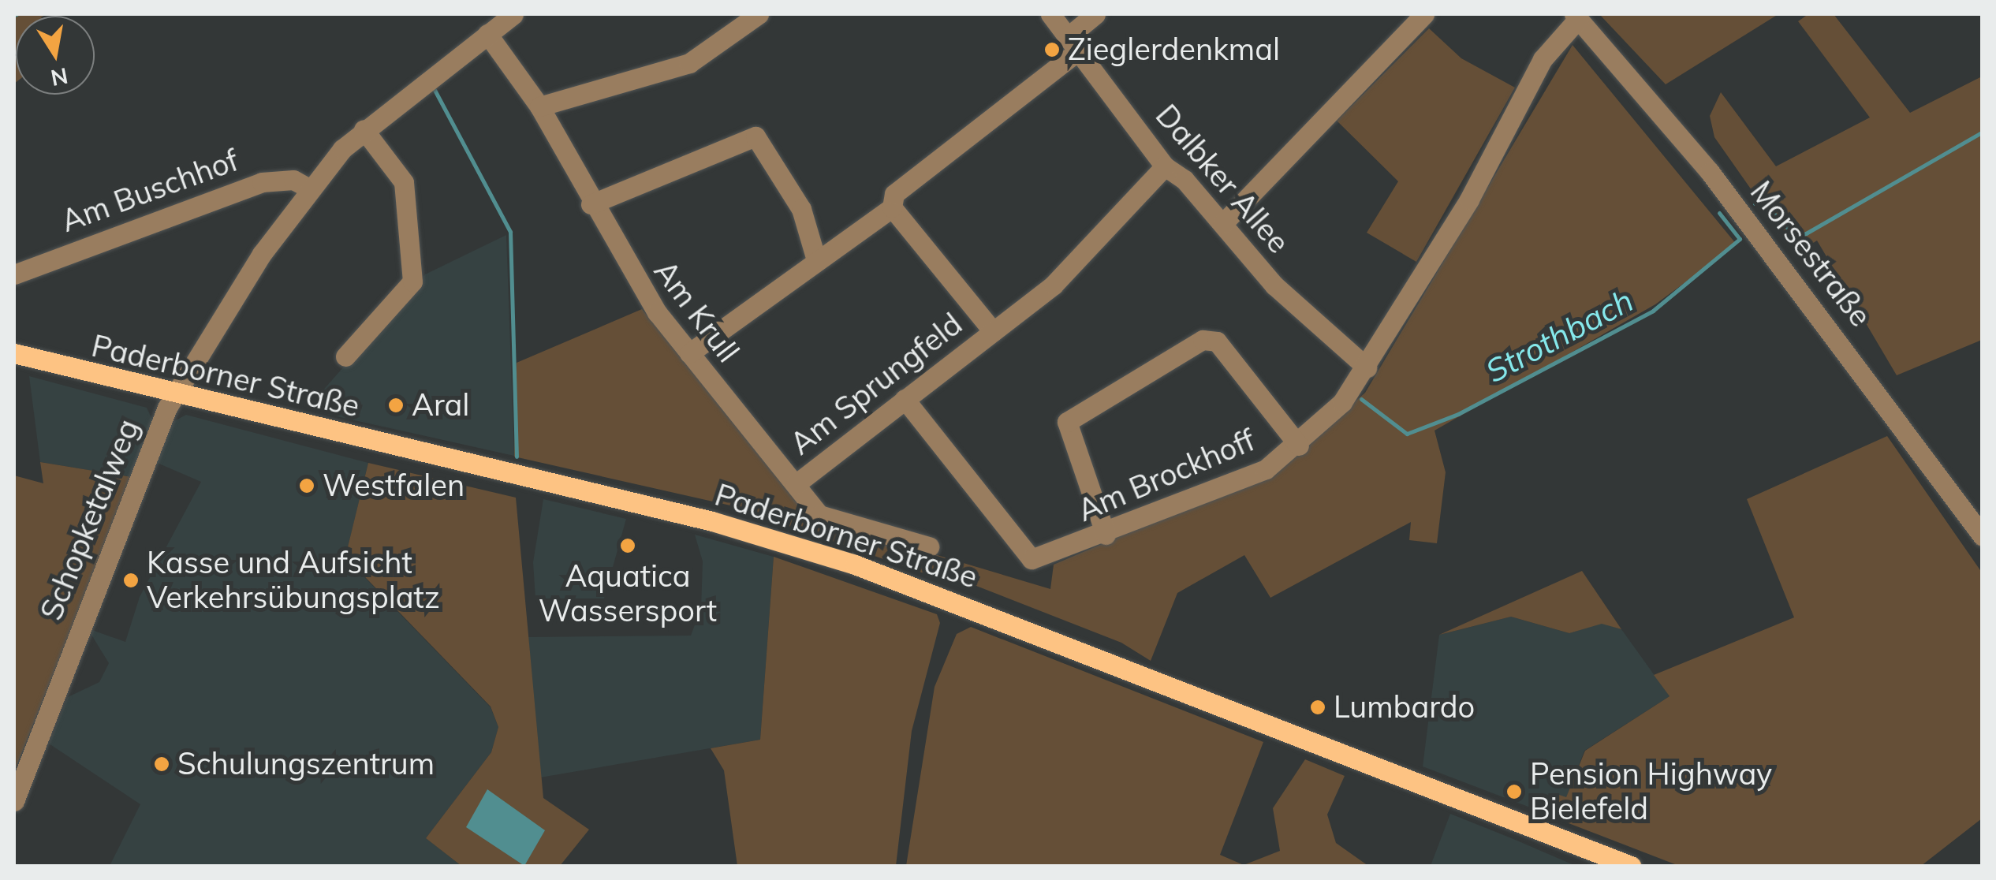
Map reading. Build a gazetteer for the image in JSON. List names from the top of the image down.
{
  "streets": {
    "main road": ["Paderborner Straße"],
    "street": [
      "Dalbker Allee",
      "Am Buschhof",
      "Morsestraße",
      "Am Krull",
      "Am Sprungfeld",
      "Am Brockhoff",
      "Schopketalweg"
    ]
  },
  "crossings": [
    ["Dalbker Allee", "Am Sprungfeld"],
    ["Dalbker Allee", "Am Brockhoff"],
    ["Am Buschhof", "Schopketalweg"],
    ["Morsestraße", "Am Brockhoff"],
    ["Am Krull", "Am Sprungfeld"],
    ["Am Krull", "Schopketalweg"],
    ["Paderborner Straße", "Schopketalweg"],
    ["Am Sprungfeld", "Am Brockhoff"]
  ],
  "water": ["Strothbach"],
  "places": [
    "Zieglerdenkmal",
    "Aral",
    "Westfalen",
    "Aquatica Wassersport",
    "Kasse und Aufsicht Verkehrsübungsplatz",
    "Lumbardo",
    "Schulungszentrum",
    "Pension Highway Bielefeld"
  ],
  "north": "bottom"
}
